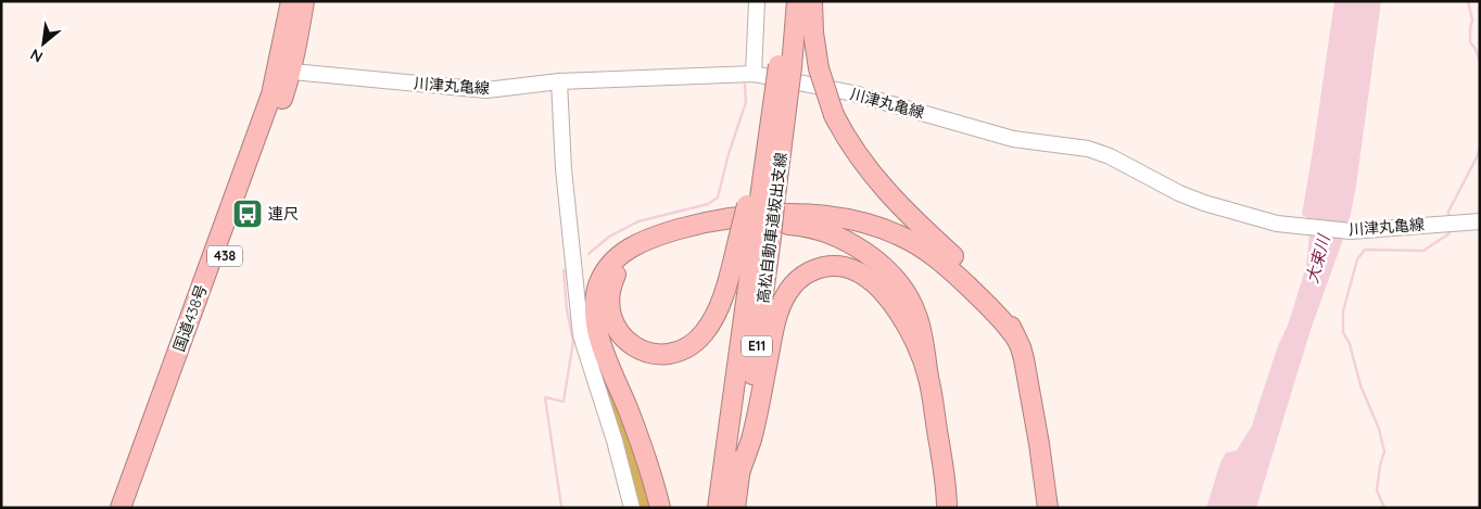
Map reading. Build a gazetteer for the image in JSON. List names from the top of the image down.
{
  "streets": {
    "highway": [
      "高松自動車道坂出支線",
      "438",
      "国道438号",
      "E11"
    ],
    "main road": ["川津丸亀線"]
  },
  "crossings": [
    ["川津丸亀線", "国道438号"]
  ],
  "water": ["大束川"],
  "places": {
    "bus stop": ["連尺"]
  },
  "north": "bottom left"
}
